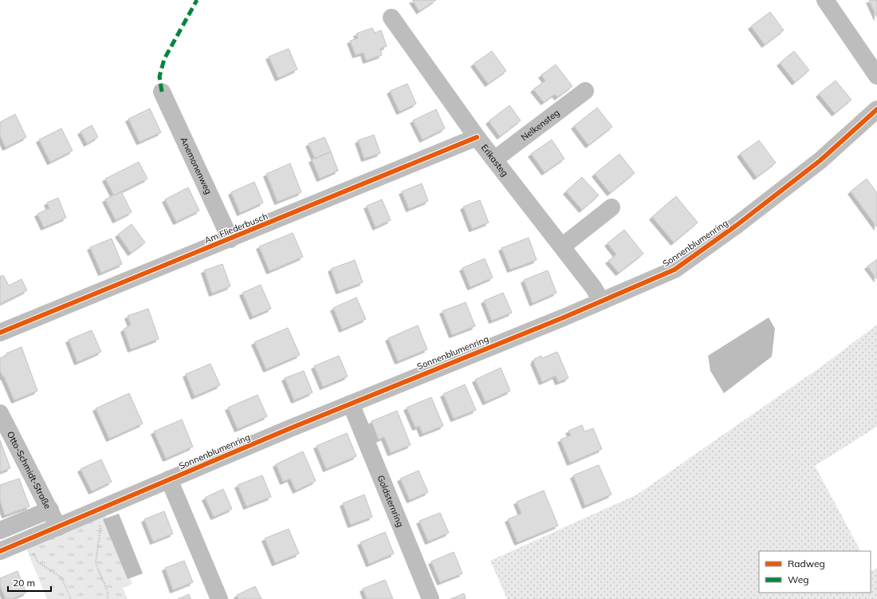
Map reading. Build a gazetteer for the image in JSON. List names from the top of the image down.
{
  "streets": {
    "street": [
      "Nelkensteg",
      "Erikasteg",
      "Anemonenweg",
      "Am Fliederbusch",
      "Sonnenblumenring",
      "Otto-Schmidt-Straße",
      "Goldsternring"
    ]
  },
  "crossings": [
    ["Nelkensteg", "Erikasteg"],
    ["Erikasteg", "Am Fliederbusch"],
    ["Erikasteg", "Sonnenblumenring"],
    ["Anemonenweg", "Am Fliederbusch"],
    ["Sonnenblumenring", "Otto-Schmidt-Straße"],
    ["Sonnenblumenring", "Goldsternring"]
  ],
  "legend": ["Radweg", "Weg"],
  "scale_bar": "20 m"
}
